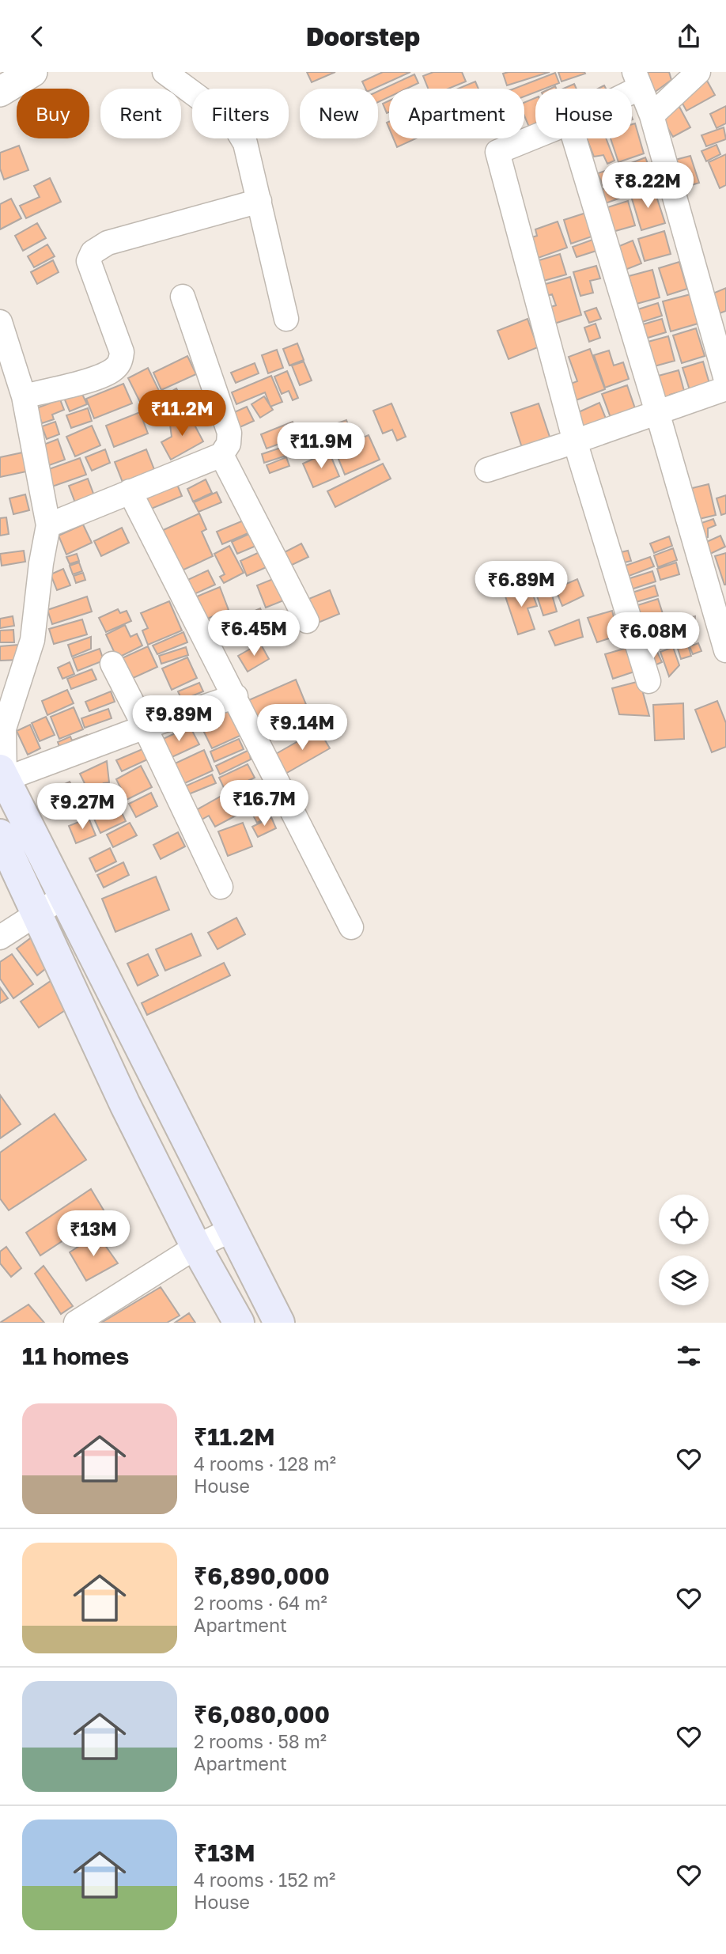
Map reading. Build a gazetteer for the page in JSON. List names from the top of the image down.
{
  "page": {
    "header": "Doorstep",
    "chip": [
      "Buy",
      "Rent",
      "Filters",
      "New",
      "Apartment",
      "House"
    ],
    "price": [
      "₹8.22M",
      "₹11.2M",
      "₹11.9M",
      "₹6.89M",
      "₹6.45M",
      "₹6.08M",
      "₹9.89M",
      "₹9.14M",
      "₹16.7M",
      "₹9.27M",
      "₹13M"
    ],
    "heading": "11 homes",
    "list": [
      {
        "name": "₹11.2M",
        "note": "4 rooms · 128 m² · House"
      },
      {
        "name": "₹6,890,000",
        "note": "2 rooms · 64 m² · Apartment"
      },
      {
        "name": "₹6,080,000",
        "note": "2 rooms · 58 m² · Apartment"
      },
      {
        "name": "₹13M",
        "note": "4 rooms · 152 m² · House"
      }
    ]
  }
}
